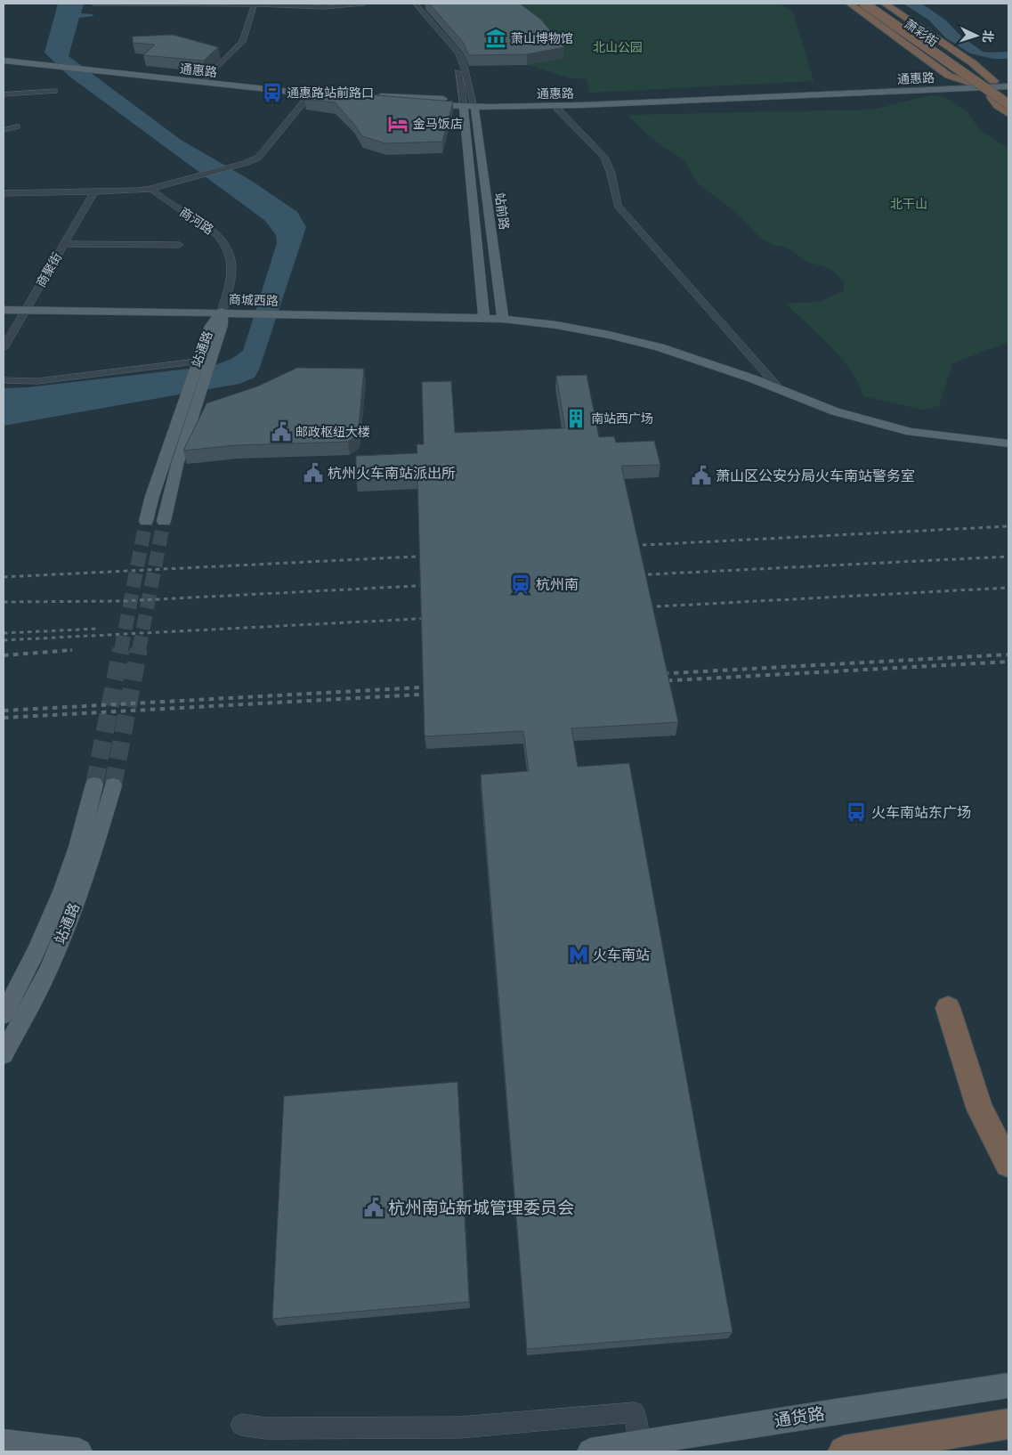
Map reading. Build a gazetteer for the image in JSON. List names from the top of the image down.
{
  "streets": {
    "main road": [
      "萧彩街",
      "通惠路",
      "站前路",
      "商城西路",
      "站通路",
      "通货路"
    ],
    "street": ["商河路", "商聚街"]
  },
  "crossings": [
    ["萧彩街", "通惠路"],
    ["通惠路", "站前路"],
    ["站前路", "商城西路"],
    ["商河路", "商城西路"],
    ["商河路", "站通路"],
    ["商聚街", "商城西路"],
    ["商城西路", "站通路"]
  ],
  "parks": ["北山公园", "北干山"],
  "places": {
    "museum": ["萧山博物馆"],
    "bus stop": ["通惠路站前路口", "火车南站东广场"],
    "hotel": ["金马饭店"],
    "building": ["南站西广场"],
    "public building": [
      "邮政枢纽大楼",
      "杭州火车南站派出所",
      "萧山区公安分局火车南站警务室",
      "杭州南站新城管理委员会"
    ],
    "station": ["杭州南"],
    "metro station": ["火车南站"]
  },
  "north": "right"
}
